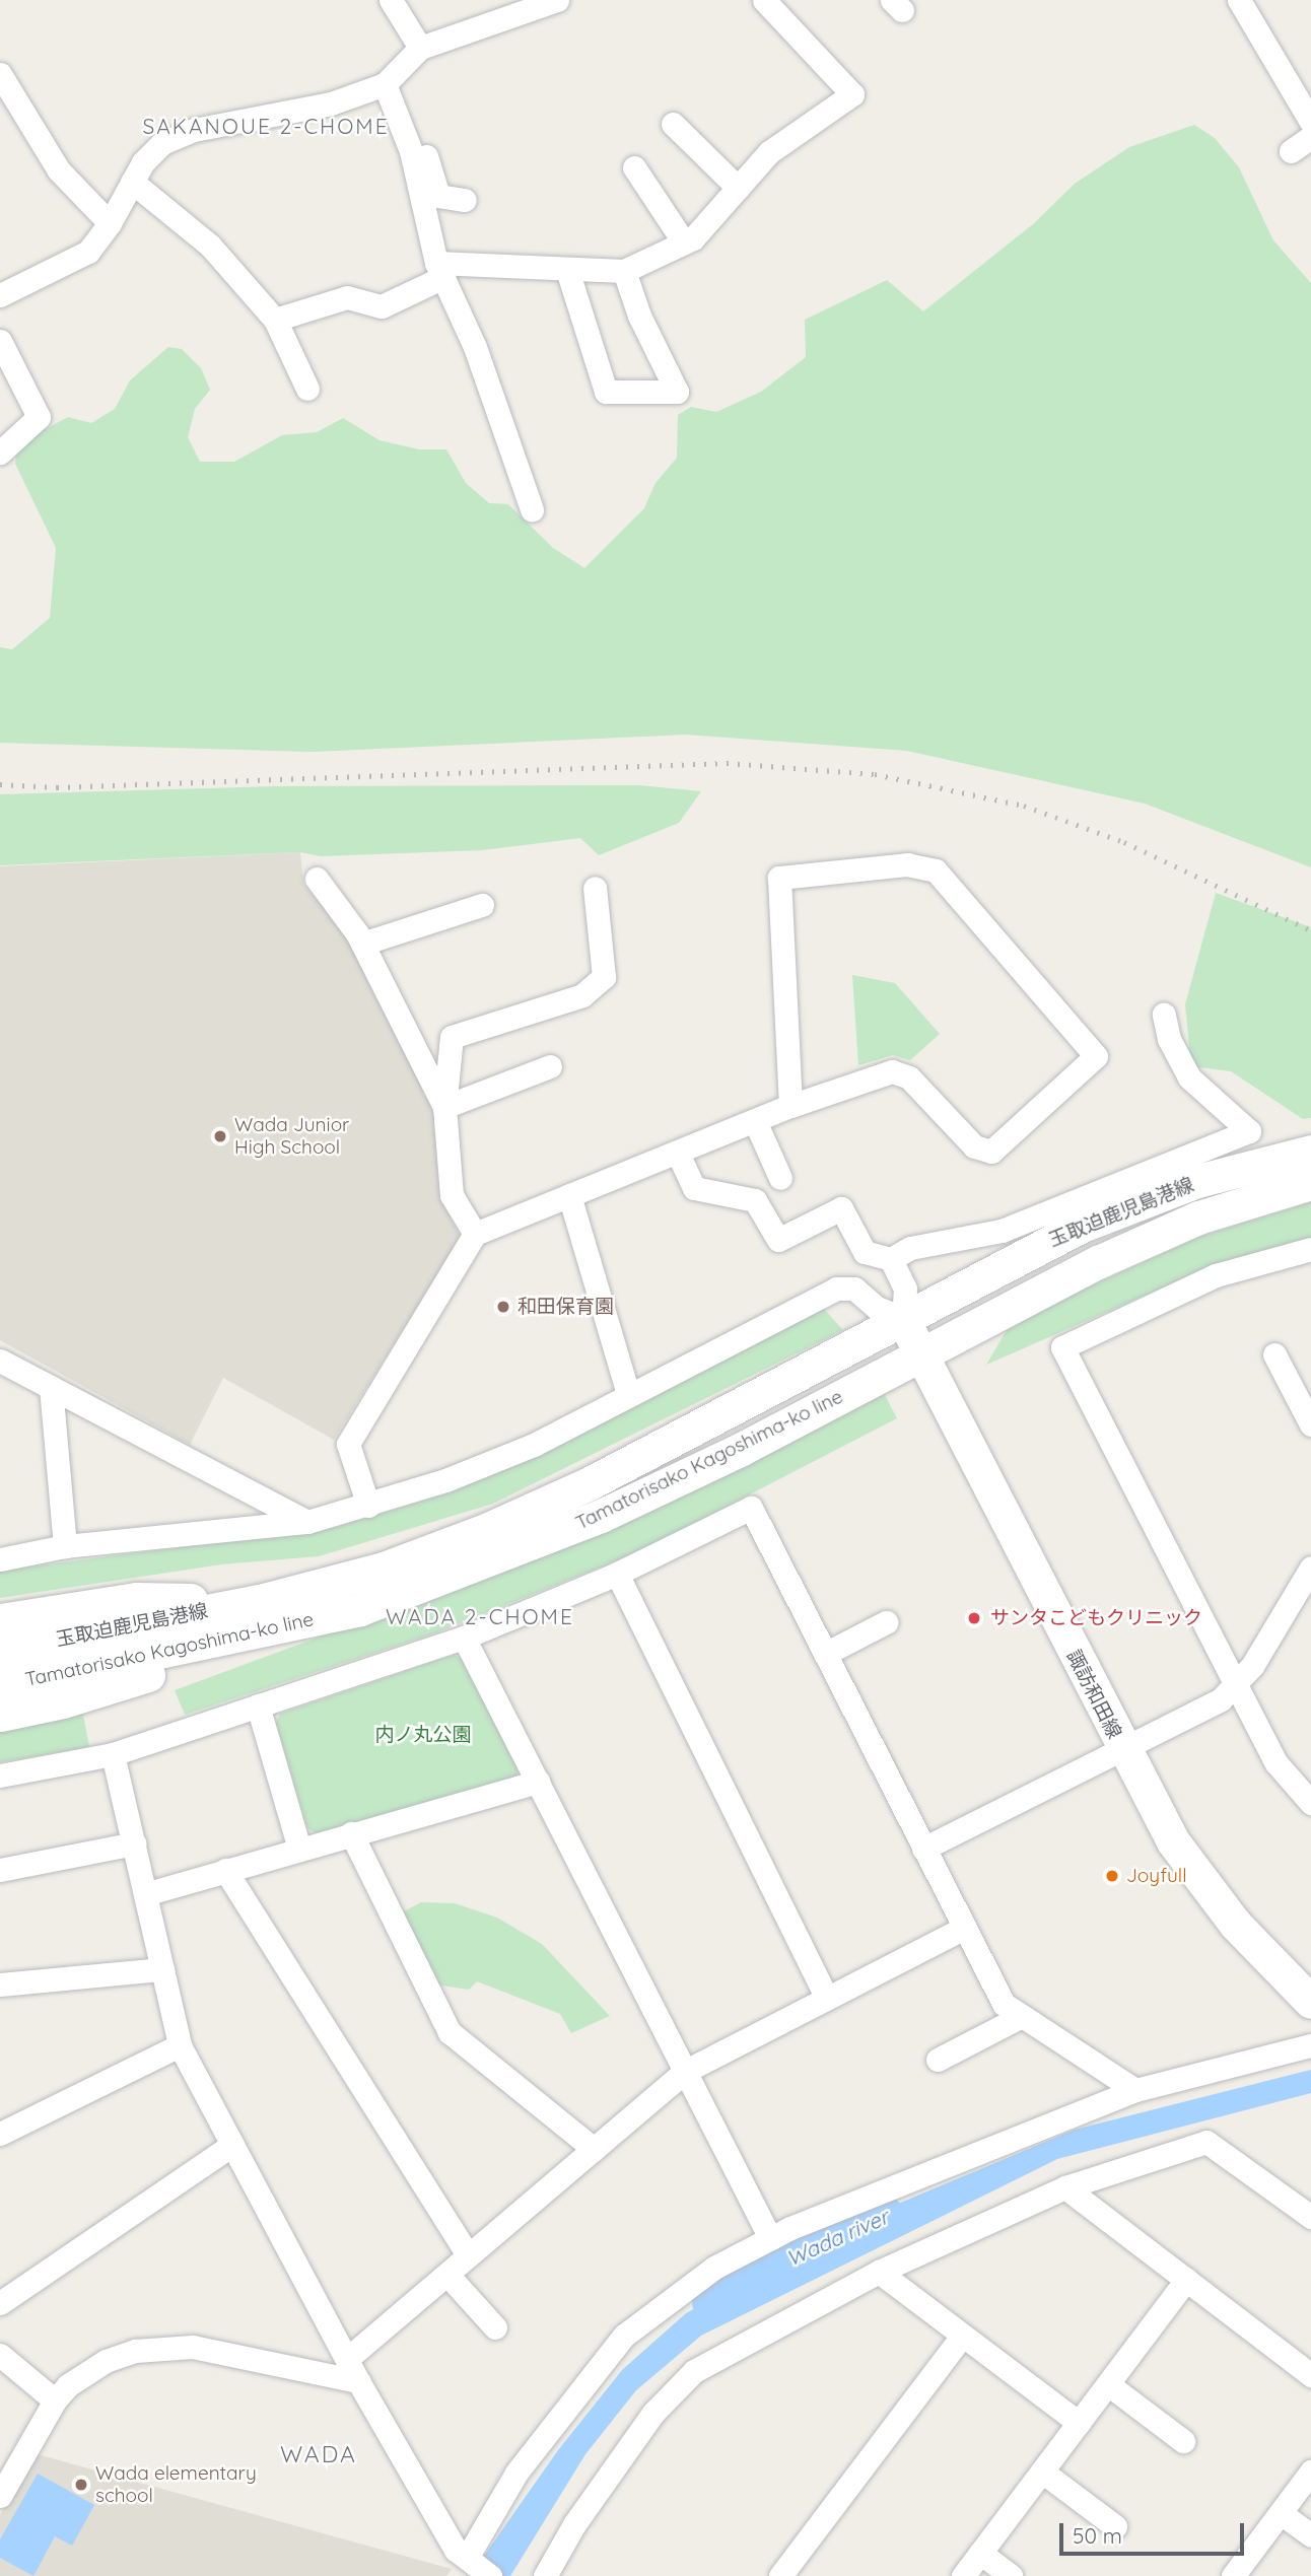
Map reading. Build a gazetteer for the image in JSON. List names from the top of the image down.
{
  "streets": {
    "main road": ["玉取迫鹿児島港線", "Tamatorisako Kagoshima-ko line", "諏訪和田線"]
  },
  "crossings": [
    ["玉取迫鹿児島港線", "Tamatorisako Kagoshima-ko line"],
    ["玉取迫鹿児島港線", "諏訪和田線"],
    ["Tamatorisako Kagoshima-ko line", "諏訪和田線"]
  ],
  "districts": ["SAKANOUE 2-CHOME", "WADA 2-CHOME", "WADA"],
  "water": ["Wada river"],
  "parks": ["内ノ丸公園"],
  "places": [
    "Wada Junior High School",
    "和田保育園",
    "サンタこどもクリニック",
    "Joyfull",
    "Wada elementary school"
  ],
  "scale_bar": "50 m"
}
